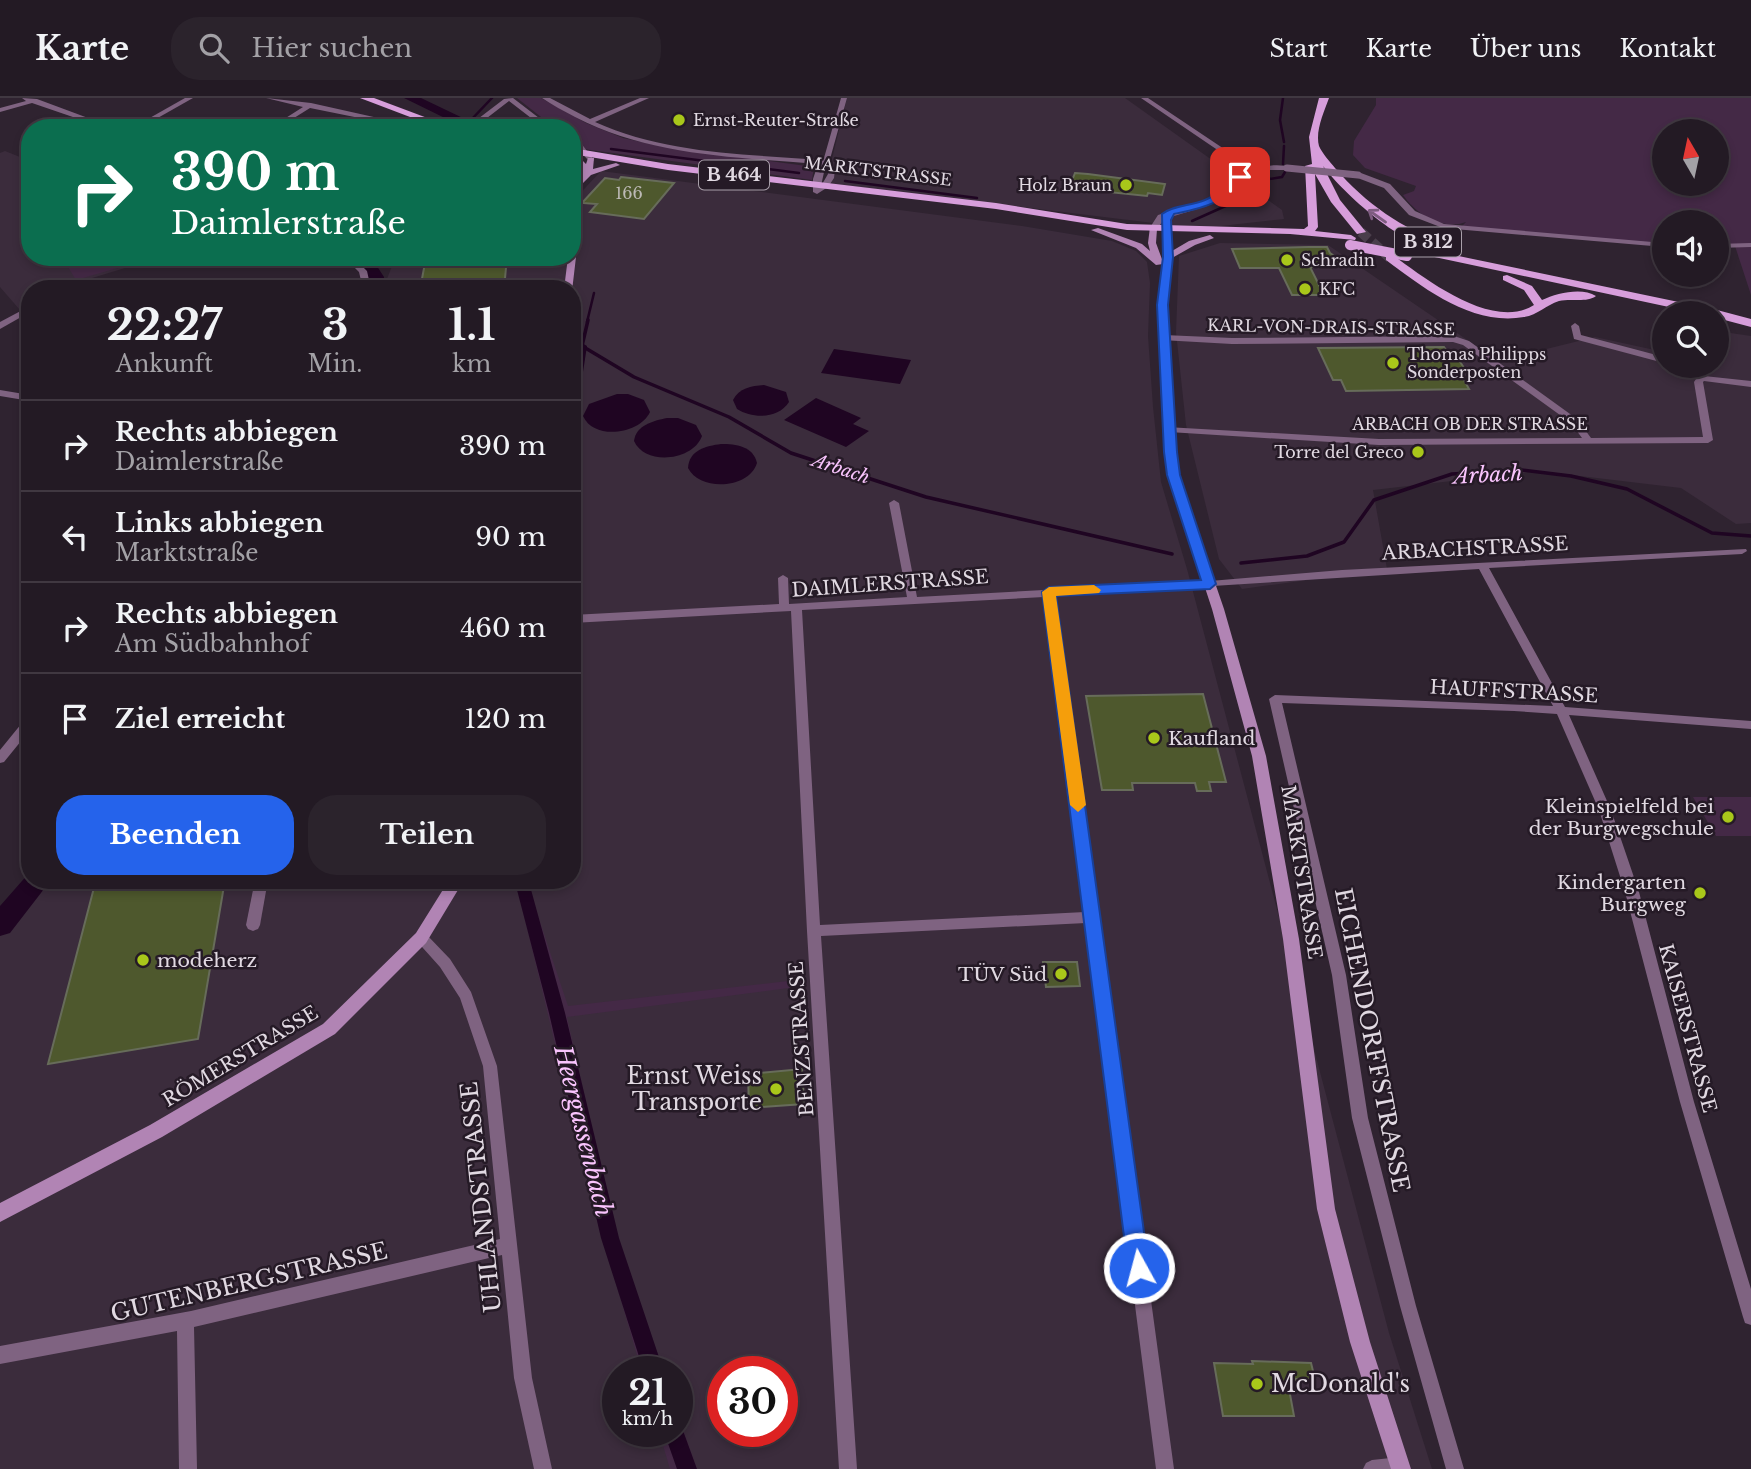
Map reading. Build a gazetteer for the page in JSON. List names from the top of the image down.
{
  "streets": {
    "main road": [
      "MARKTSTRASSE",
      "B 464",
      "B 312",
      "RÖMERSTRASSE"
    ],
    "street": [
      "KARL-VON-DRAIS-STRASSE",
      "ARBACH OB DER STRASSE",
      "ARBACHSTRASSE",
      "DAIMLERSTRASSE",
      "HAUFFSTRASSE",
      "KAISERSTRASSE",
      "BENZSTRASSE",
      "EICHENDORFFSTRASSE",
      "UHLANDSTRASSE",
      "GUTENBERGSTRASSE"
    ]
  },
  "crossings": [
    ["MARKTSTRASSE", "B 464"],
    ["MARKTSTRASSE", "KARL-VON-DRAIS-STRASSE"],
    ["MARKTSTRASSE", "ARBACH OB DER STRASSE"],
    ["MARKTSTRASSE", "ARBACHSTRASSE"],
    ["MARKTSTRASSE", "DAIMLERSTRASSE"],
    ["B 464", "B 312"],
    ["KARL-VON-DRAIS-STRASSE", "ARBACH OB DER STRASSE"],
    ["ARBACHSTRASSE", "DAIMLERSTRASSE"],
    ["ARBACHSTRASSE", "KAISERSTRASSE"],
    ["DAIMLERSTRASSE", "BENZSTRASSE"],
    ["HAUFFSTRASSE", "KAISERSTRASSE"],
    ["HAUFFSTRASSE", "EICHENDORFFSTRASSE"],
    ["RÖMERSTRASSE", "UHLANDSTRASSE"],
    ["UHLANDSTRASSE", "GUTENBERGSTRASSE"]
  ],
  "water": ["Arbach", "Heergassenbach"],
  "places": [
    "Ernst-Reuter-Straße",
    "Holz Braun",
    "Schradin",
    "KFC",
    "Thomas Philipps Sonderposten",
    "Torre del Greco",
    "Kaufland",
    "Kleinspielfeld bei der Burgwegschule",
    "Kindergarten Burgweg",
    "modeherz",
    "TÜV Süd",
    "Ernst Weiss Transporte",
    "McDonald's"
  ],
  "house_numbers": ["166"],
  "north": "top",
  "page": {
    "header": "Karte",
    "search": "Hier suchen",
    "nav": [
      "Start",
      "Karte",
      "Über uns",
      "Kontakt"
    ],
    "turn": ["390 m", "Daimlerstraße"],
    "eta": [
      "22:27",
      "Ankunft",
      "3",
      "Min.",
      "1.1",
      "km"
    ],
    "list": [
      {
        "name": "Rechts abbiegen",
        "note": "Daimlerstraße",
        "value": "390 m"
      },
      {
        "name": "Links abbiegen",
        "note": "Marktstraße",
        "value": "90 m"
      },
      {
        "name": "Rechts abbiegen",
        "note": "Am Südbahnhof",
        "value": "460 m"
      },
      {
        "name": "Ziel erreicht",
        "value": "120 m"
      }
    ],
    "buttons": ["Beenden", "Teilen"],
    "speed": "21 km/h",
    "limit": "30"
  }
}
